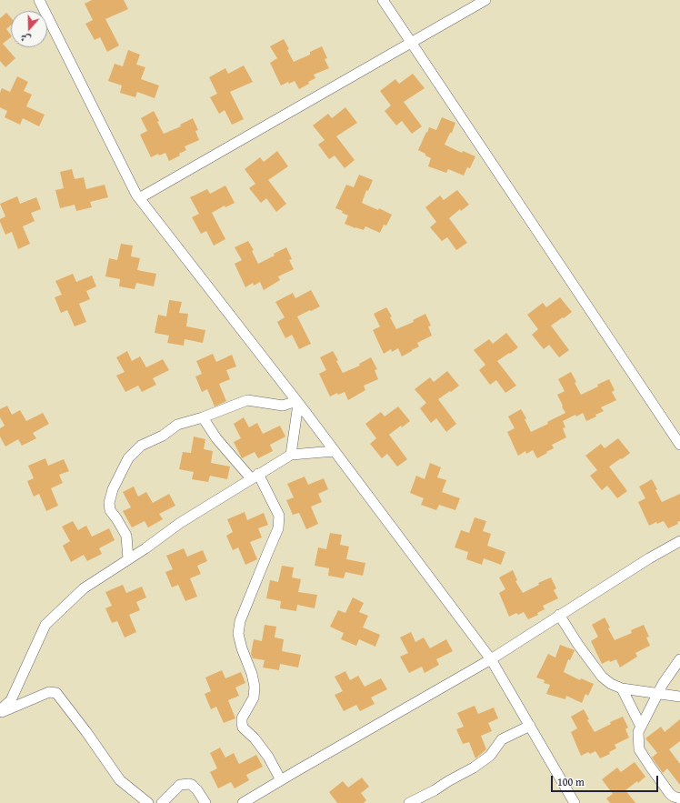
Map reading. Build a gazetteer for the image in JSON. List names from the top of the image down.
{
  "scale_bar": "100 m",
  "north": "bottom"
}
